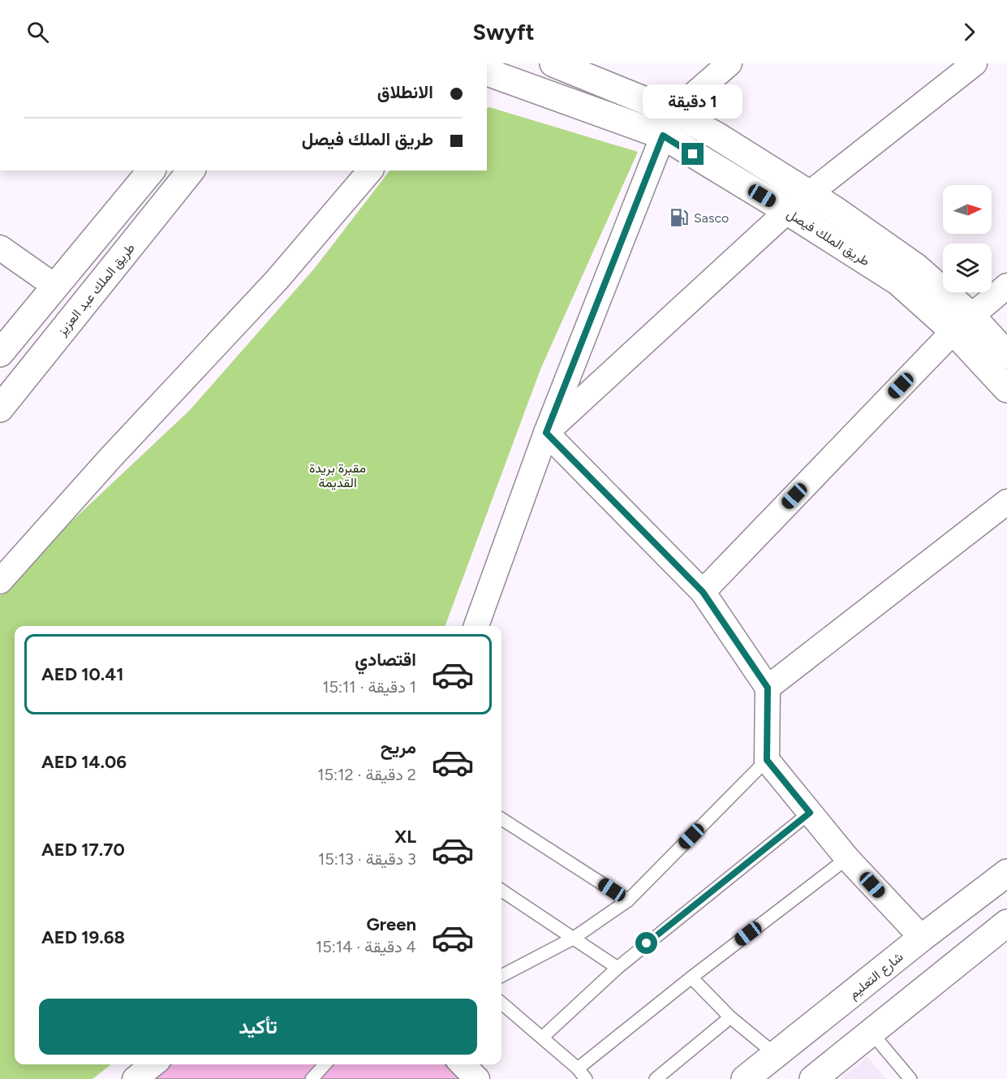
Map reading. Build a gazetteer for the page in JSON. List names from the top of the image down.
{
  "streets": {
    "main road": ["طريق الملك فيصل", "طريق الملك عبد العزيز", "شارع التعليم"]
  },
  "parks": ["مقبرة بريدة القديمة"],
  "places": {
    "fuel station": ["Sasco"]
  },
  "north": "right",
  "page": {
    "header": "Swyft",
    "banner": ["الانطلاق", "طريق الملك فيصل"],
    "bubble": "1 دقيقة",
    "list": [
      {
        "name": "اقتصادي",
        "note": "1 دقيقة · 15:11",
        "value": "AED 10.41"
      },
      {
        "name": "مريح",
        "note": "2 دقيقة · 15:12",
        "value": "AED 14.06"
      },
      {
        "name": "XL",
        "note": "3 دقيقة · 15:13",
        "value": "AED 17.70"
      },
      {
        "name": "Green",
        "note": "4 دقيقة · 15:14",
        "value": "AED 19.68"
      }
    ],
    "buttons": "تأكيد"
  }
}
